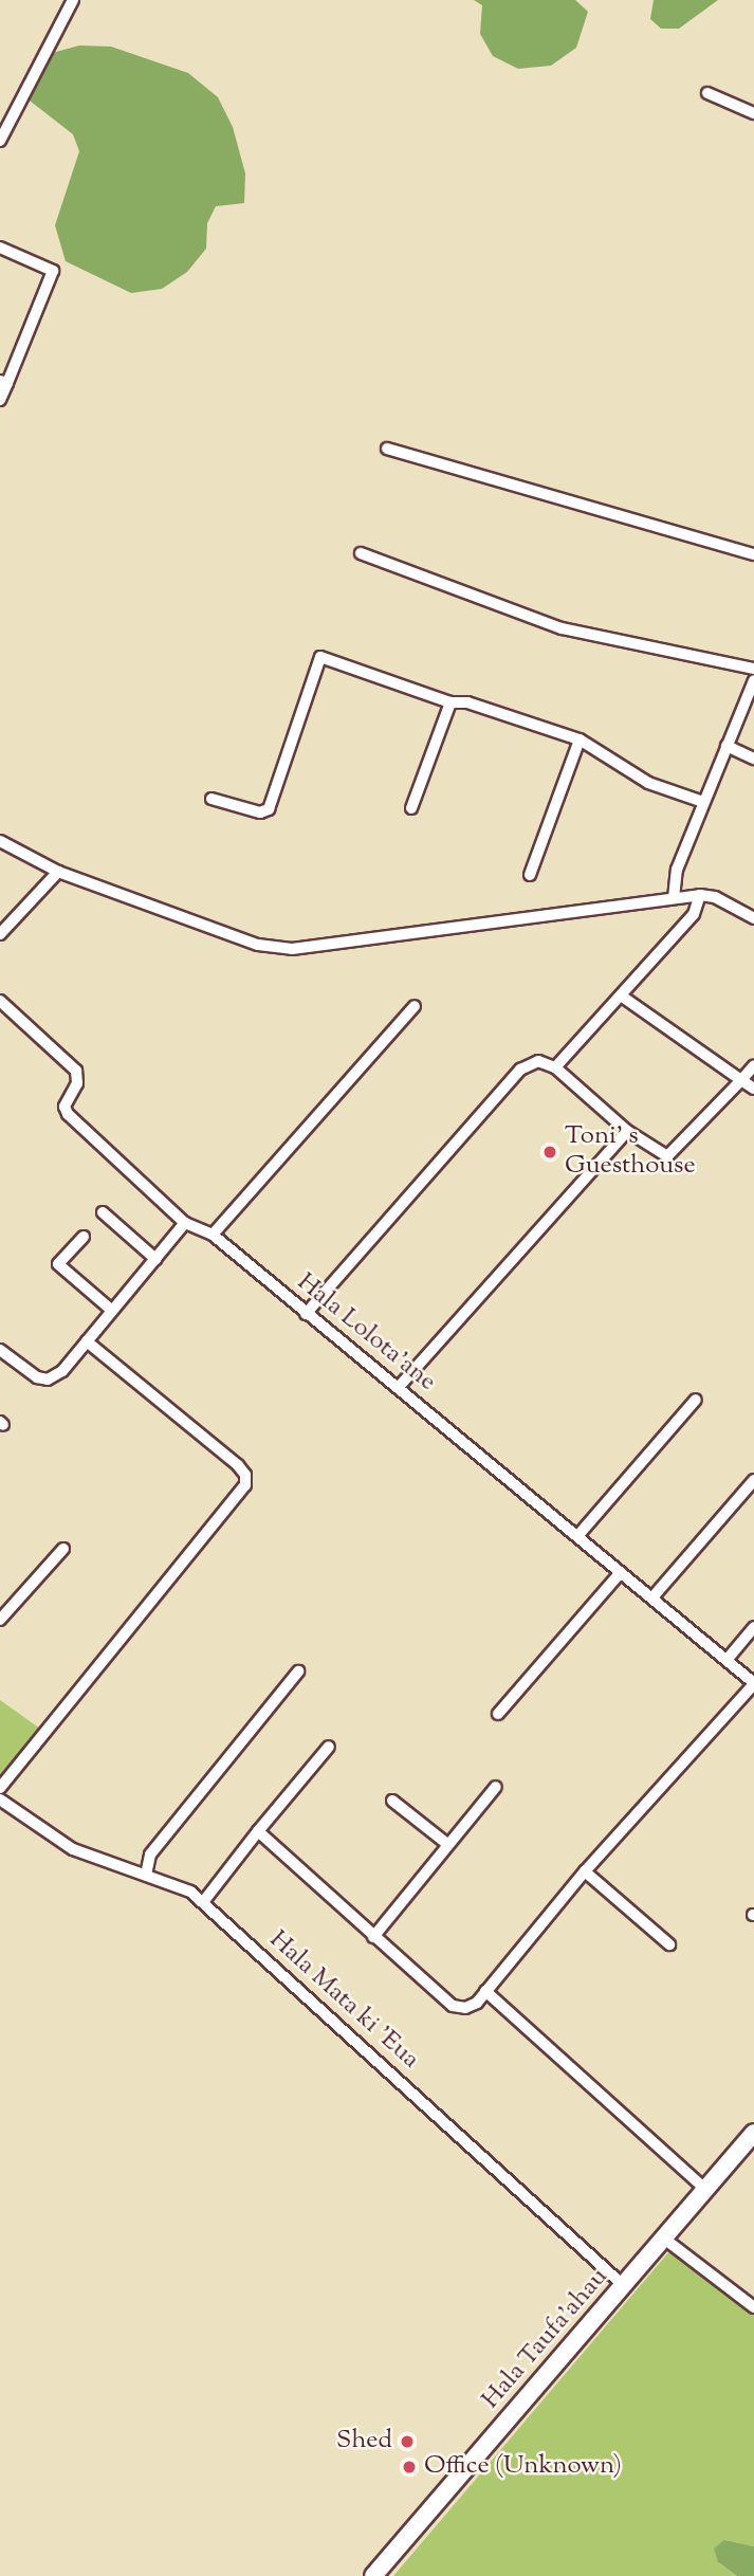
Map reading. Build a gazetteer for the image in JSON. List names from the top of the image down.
{
  "streets": {
    "main road": ["Hala Taufa'ahau"],
    "street": ["Hala Lolota'ane", "Hala Mata ki 'Eua"]
  },
  "crossings": [
    ["Hala Mata ki 'Eua", "Hala Taufa'ahau"]
  ],
  "places": ["Toni' s Guesthouse", "Shed", "Office (Unknown)"]
}
